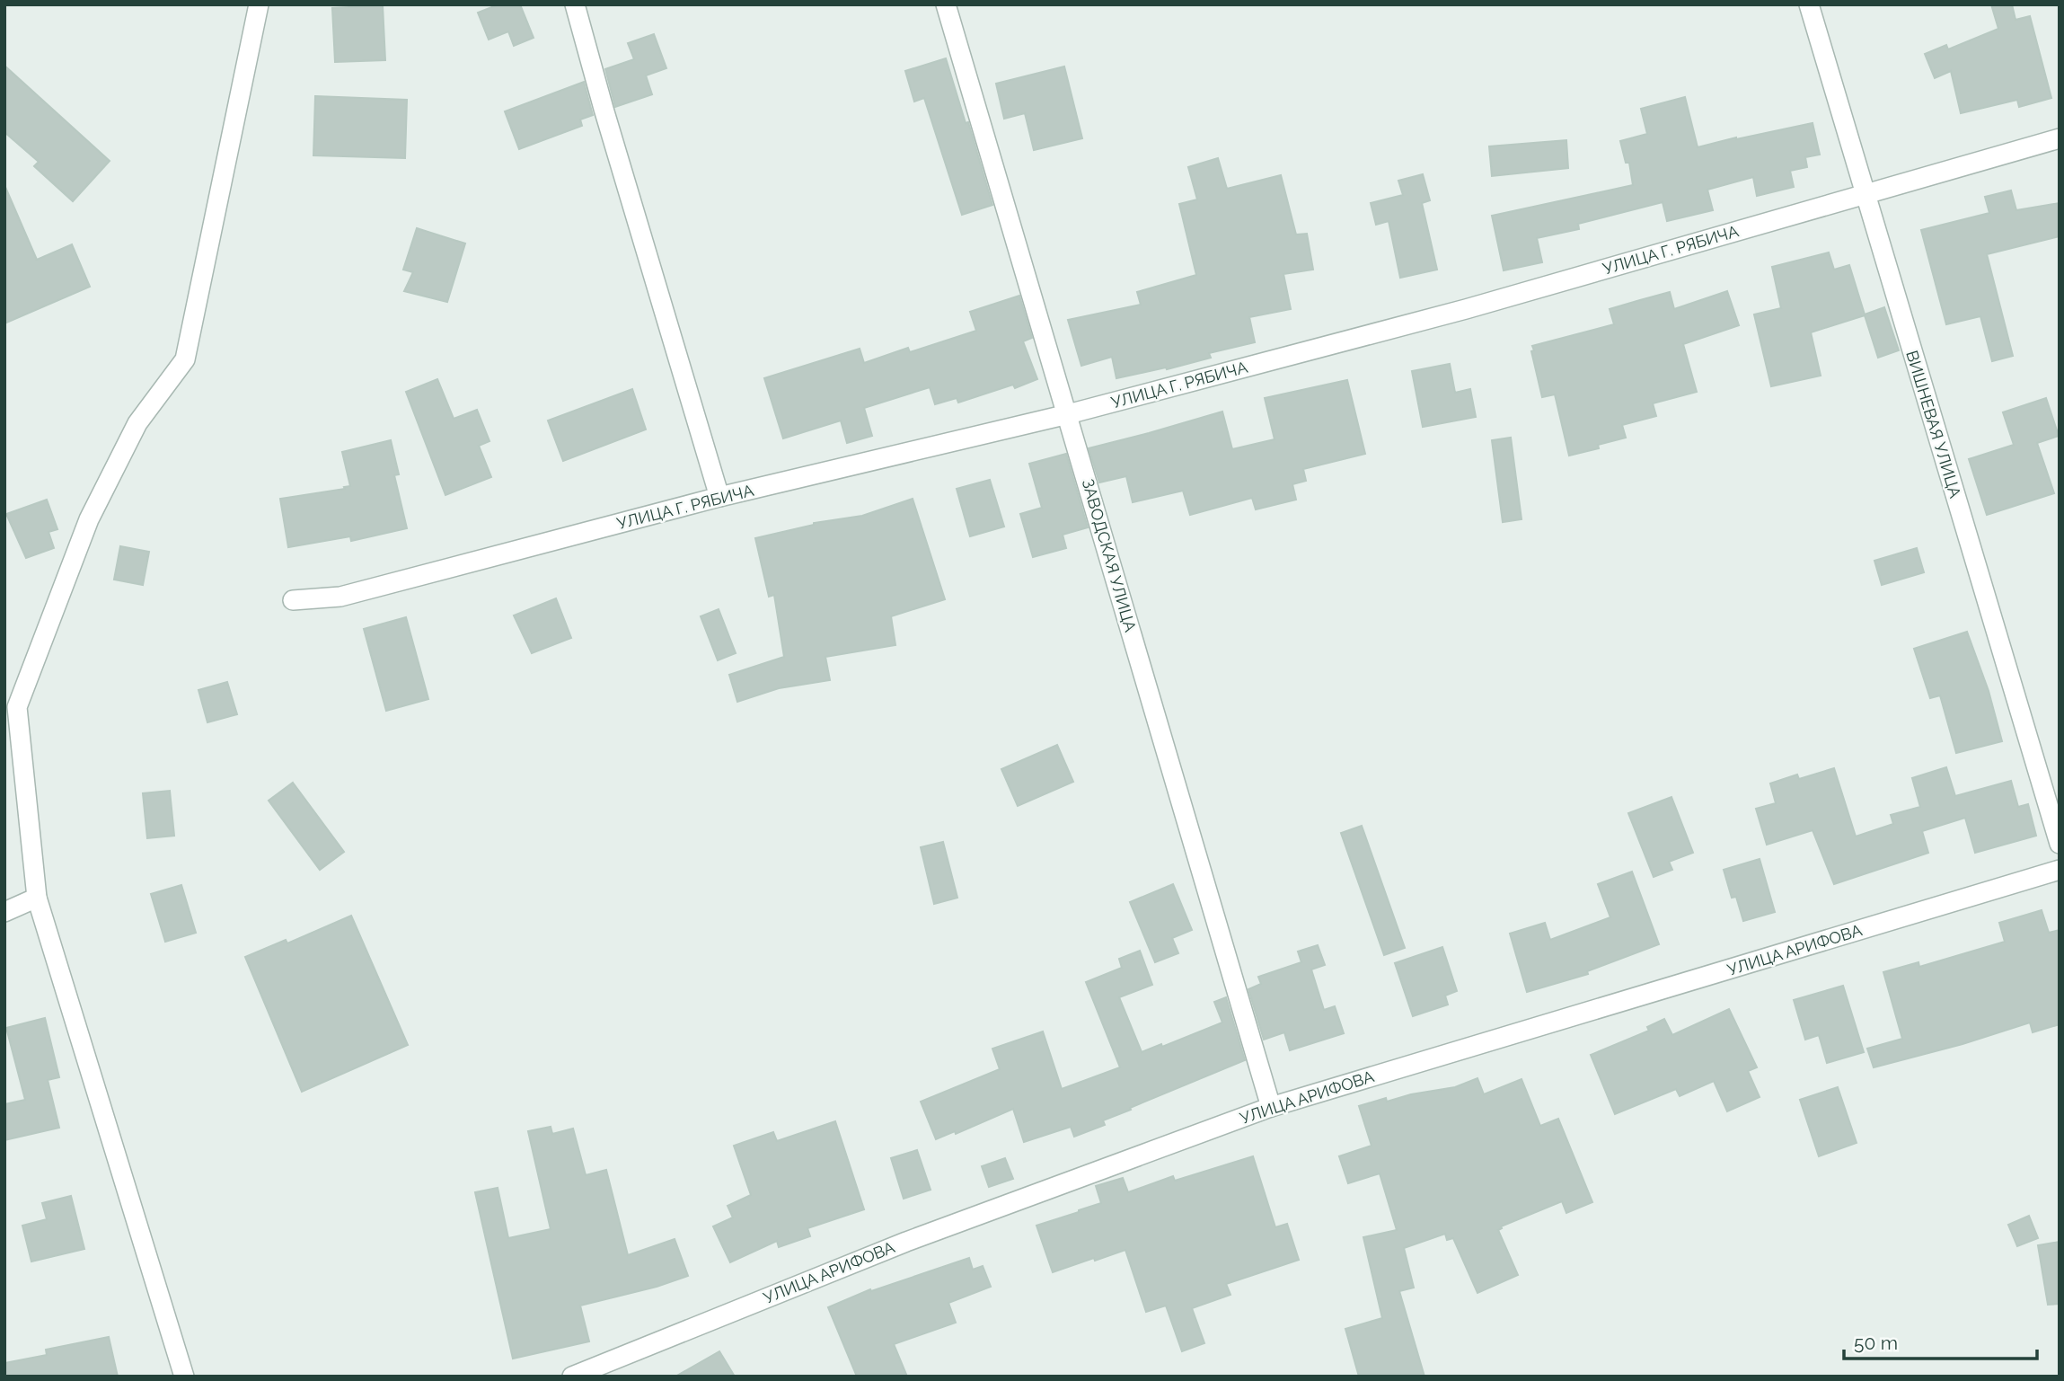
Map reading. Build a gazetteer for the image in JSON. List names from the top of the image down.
{
  "streets": {
    "street": [
      "УЛИЦА Г. РЯБИЧА",
      "ВИШНЕВАЯ УЛИЦА",
      "ЗАВОДСКАЯ УЛИЦА",
      "УЛИЦА АРИФОВА"
    ]
  },
  "crossings": [
    ["УЛИЦА Г. РЯБИЧА", "ВИШНЕВАЯ УЛИЦА"],
    ["УЛИЦА Г. РЯБИЧА", "ЗАВОДСКАЯ УЛИЦА"],
    ["ЗАВОДСКАЯ УЛИЦА", "УЛИЦА АРИФОВА"]
  ],
  "scale_bar": "50 m"
}
